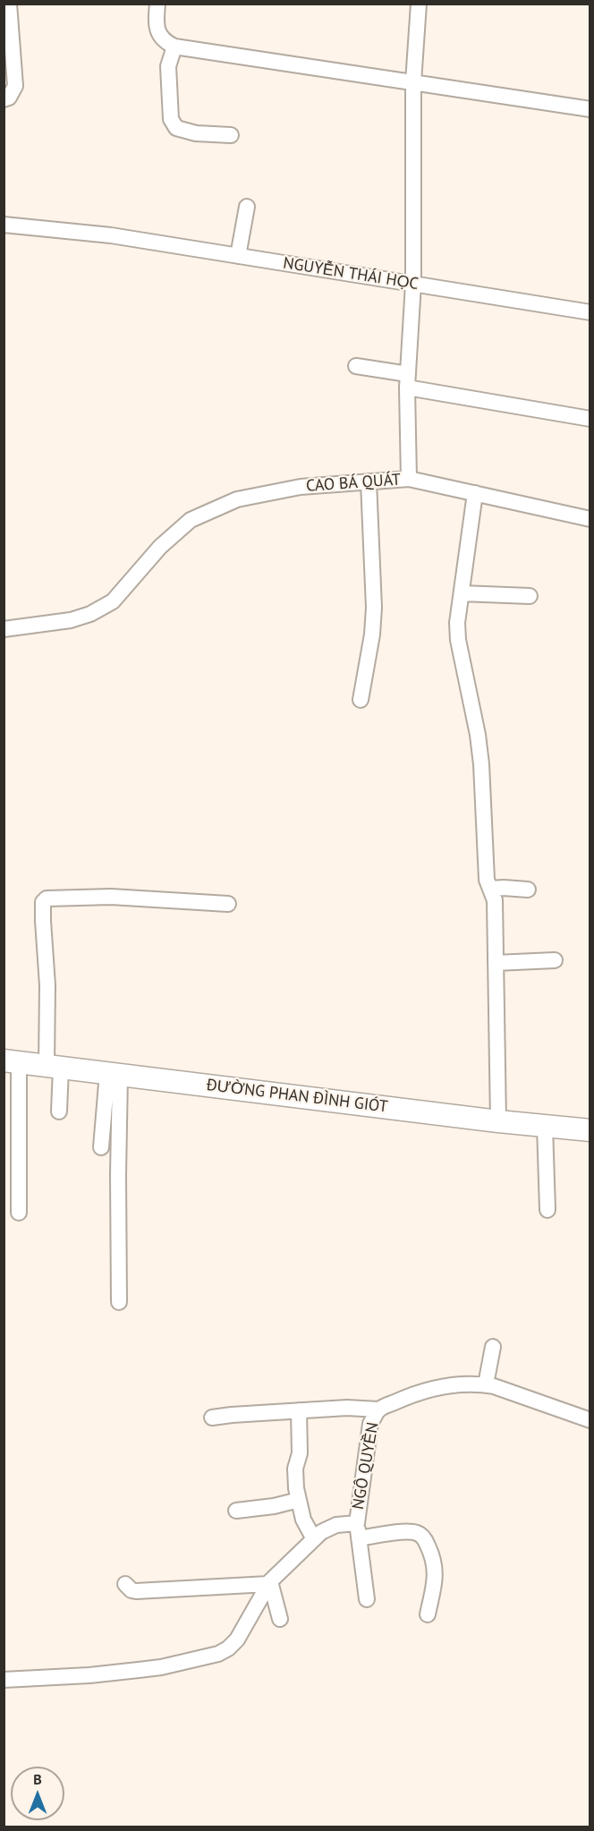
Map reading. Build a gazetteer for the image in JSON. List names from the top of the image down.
{
  "streets": {
    "main road": ["ĐƯỜNG PHAN ĐÌNH GIÓT"],
    "street": ["NGUYỄN THÁI HỌC", "CAO BÁ QUÁT", "NGÔ QUYỀN"]
  },
  "north": "top"
}
